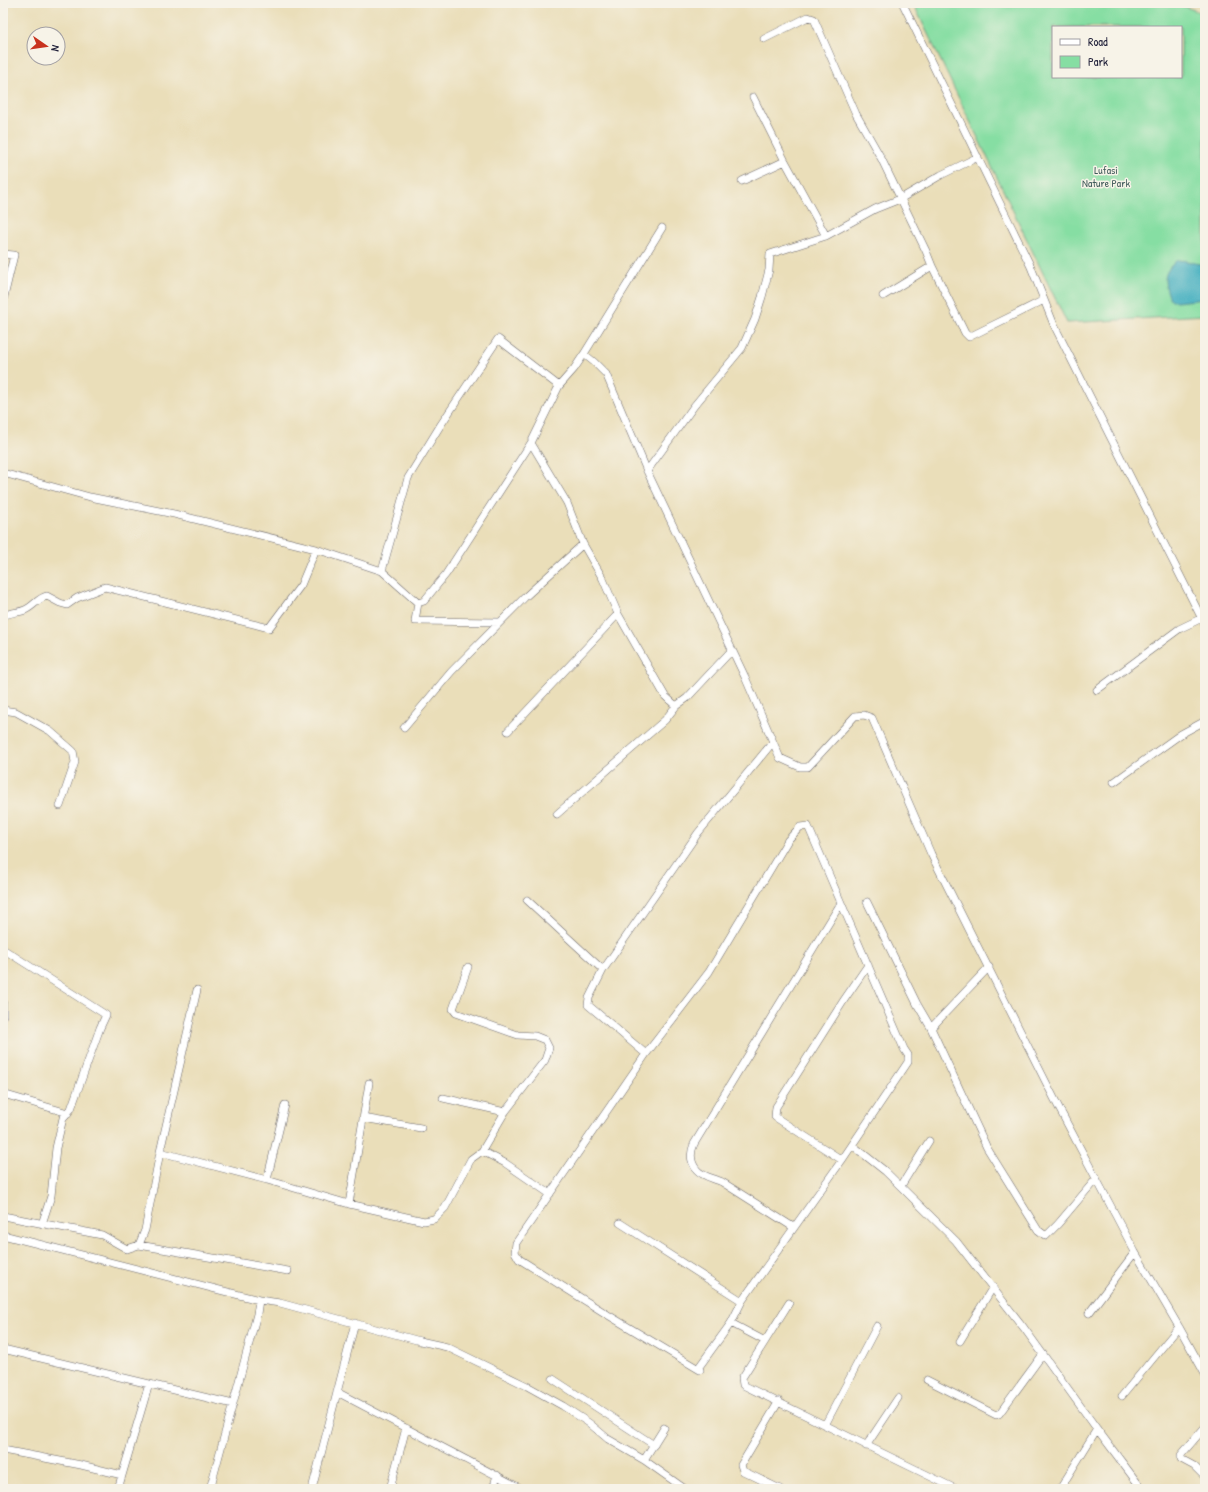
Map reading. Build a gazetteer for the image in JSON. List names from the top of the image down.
{
  "parks": ["Lufasi Nature Park"],
  "legend": ["Road", "Park"],
  "north": "right"
}
